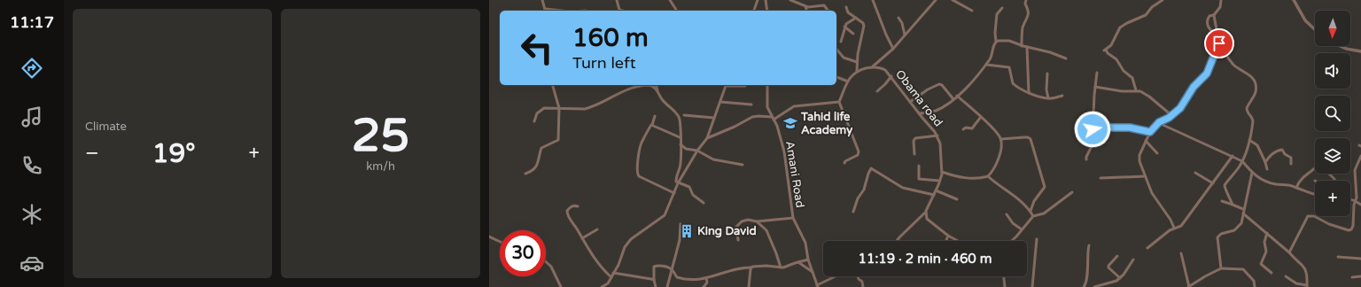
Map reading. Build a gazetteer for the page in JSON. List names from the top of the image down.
{
  "streets": {
    "street": ["Obama road", "Amani Road"]
  },
  "places": {
    "school or university": ["Tahid life Academy"],
    "building": ["King David"]
  },
  "north": "bottom",
  "page": {
    "tabs": "11:17",
    "tile": [
      "Climate",
      ["25", "km/h"]
    ],
    "map_buttons": "+",
    "turn": ["160 m", "Turn left"],
    "heat": ["−", "19°", "+"],
    "limit": "30",
    "trip": "11:19 · 2 min · 460 m"
  }
}
